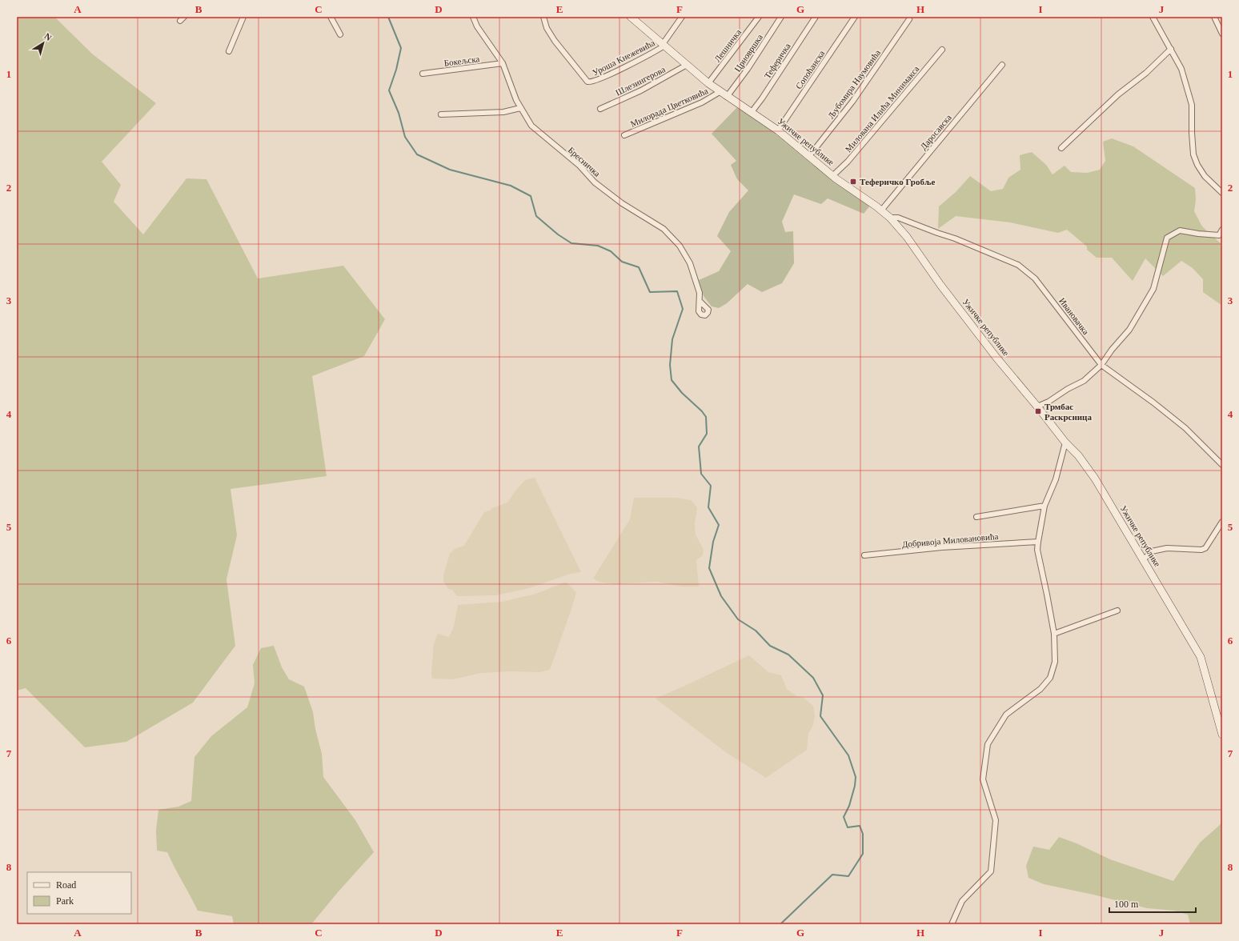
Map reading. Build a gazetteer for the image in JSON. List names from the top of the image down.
{
  "streets": {
    "street": [
      "Лешничка",
      "Црновршка",
      "Уроша Кнежевића",
      "Бокељска",
      "Теферичка",
      "Сопоћанска",
      "Шлезингерова",
      "Љубомира Наумовића",
      "Милорада Цветковића",
      "Милована Илића Минимакса",
      "Даросавска",
      "Ужичке републике",
      "Бресничка",
      "Ивановачка",
      "Добривоја Миловановића"
    ]
  },
  "crossings": [
    ["Лешничка", "Ужичке републике"],
    ["Црновршка", "Ужичке републике"],
    ["Уроша Кнежевића", "Ужичке републике"],
    ["Бокељска", "Бресничка"],
    ["Теферичка", "Ужичке републике"],
    ["Сопоћанска", "Ужичке републике"],
    ["Шлезингерова", "Ужичке републике"],
    ["Љубомира Наумовића", "Ужичке републике"],
    ["Милорада Цветковића", "Ужичке републике"],
    ["Милована Илића Минимакса", "Ужичке републике"],
    ["Даросавска", "Ужичке републике"],
    ["Ужичке републике", "Ивановачка"]
  ],
  "places": {
    "transit": ["Теферичко Гробље", "Трмбас Раскрсница"]
  },
  "legend": ["Road", "Park"],
  "scale_bar": "100 m",
  "north": "top right",
  "grid": {
    "columns": [
      "A",
      "B",
      "C",
      "D",
      "E",
      "F",
      "G",
      "H",
      "I",
      "J"
    ],
    "rows": [
      "1",
      "2",
      "3",
      "4",
      "5",
      "6",
      "7",
      "8"
    ]
  }
}
